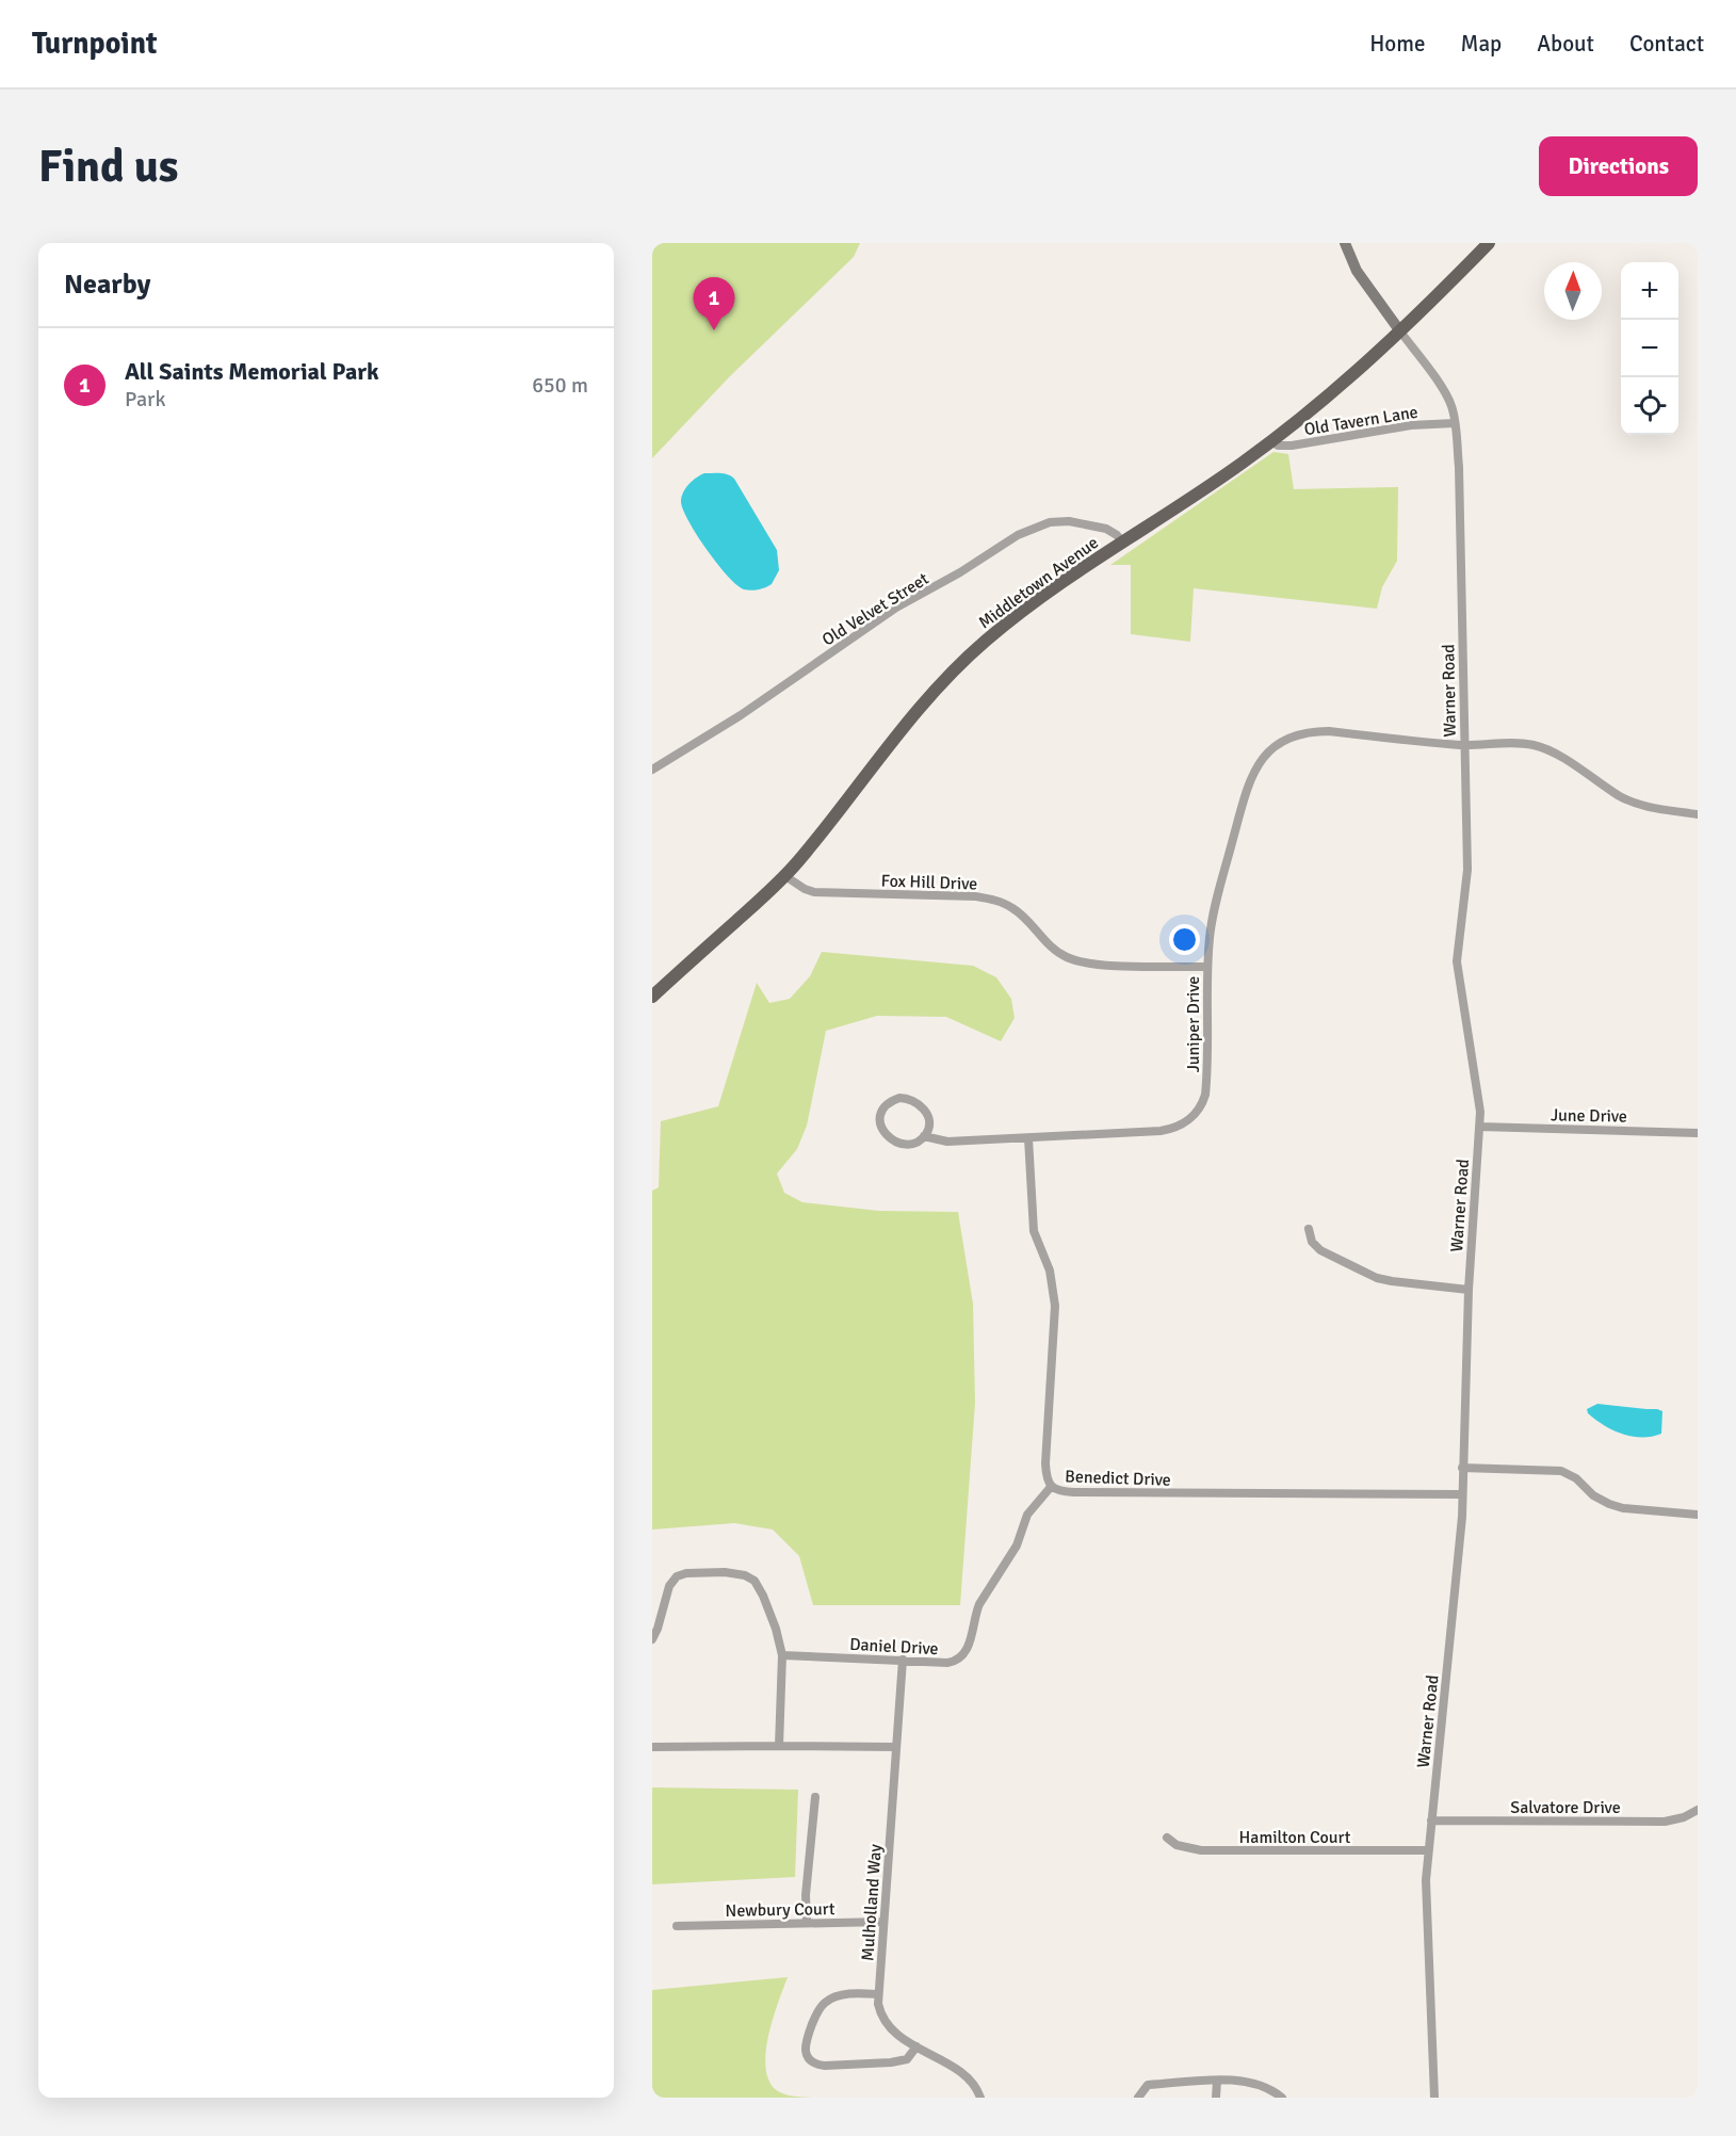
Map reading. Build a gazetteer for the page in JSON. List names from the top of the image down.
{
  "streets": {
    "main road": ["Middletown Avenue"],
    "street": [
      "Old Tavern Lane",
      "Old Velvet Street",
      "Warner Road",
      "Fox Hill Drive",
      "Juniper Drive",
      "June Drive",
      "Benedict Drive",
      "Daniel Drive",
      "Salvatore Drive",
      "Hamilton Court",
      "Mulholland Way",
      "Newbury Court"
    ]
  },
  "crossings": [
    ["Old Tavern Lane", "Middletown Avenue"],
    ["Old Tavern Lane", "Warner Road"],
    ["Middletown Avenue", "Old Velvet Street"],
    ["Middletown Avenue", "Warner Road"],
    ["Middletown Avenue", "Fox Hill Drive"],
    ["Warner Road", "Juniper Drive"],
    ["Warner Road", "June Drive"],
    ["Warner Road", "Benedict Drive"],
    ["Warner Road", "Salvatore Drive"],
    ["Warner Road", "Hamilton Court"],
    ["Fox Hill Drive", "Juniper Drive"],
    ["Juniper Drive", "Benedict Drive"],
    ["Benedict Drive", "Daniel Drive"],
    ["Daniel Drive", "Mulholland Way"],
    ["Mulholland Way", "Newbury Court"]
  ],
  "north": "top",
  "page": {
    "header": "Turnpoint",
    "nav": [
      "Home",
      "Map",
      "About",
      "Contact"
    ],
    "buttons": "Directions",
    "title": "Find us",
    "heading": "Nearby",
    "map_buttons": ["+", "−"],
    "pins": "1",
    "list": [
      {
        "mark": "1",
        "name": "All Saints Memorial Park",
        "note": "Park",
        "value": "650 m"
      }
    ]
  }
}
